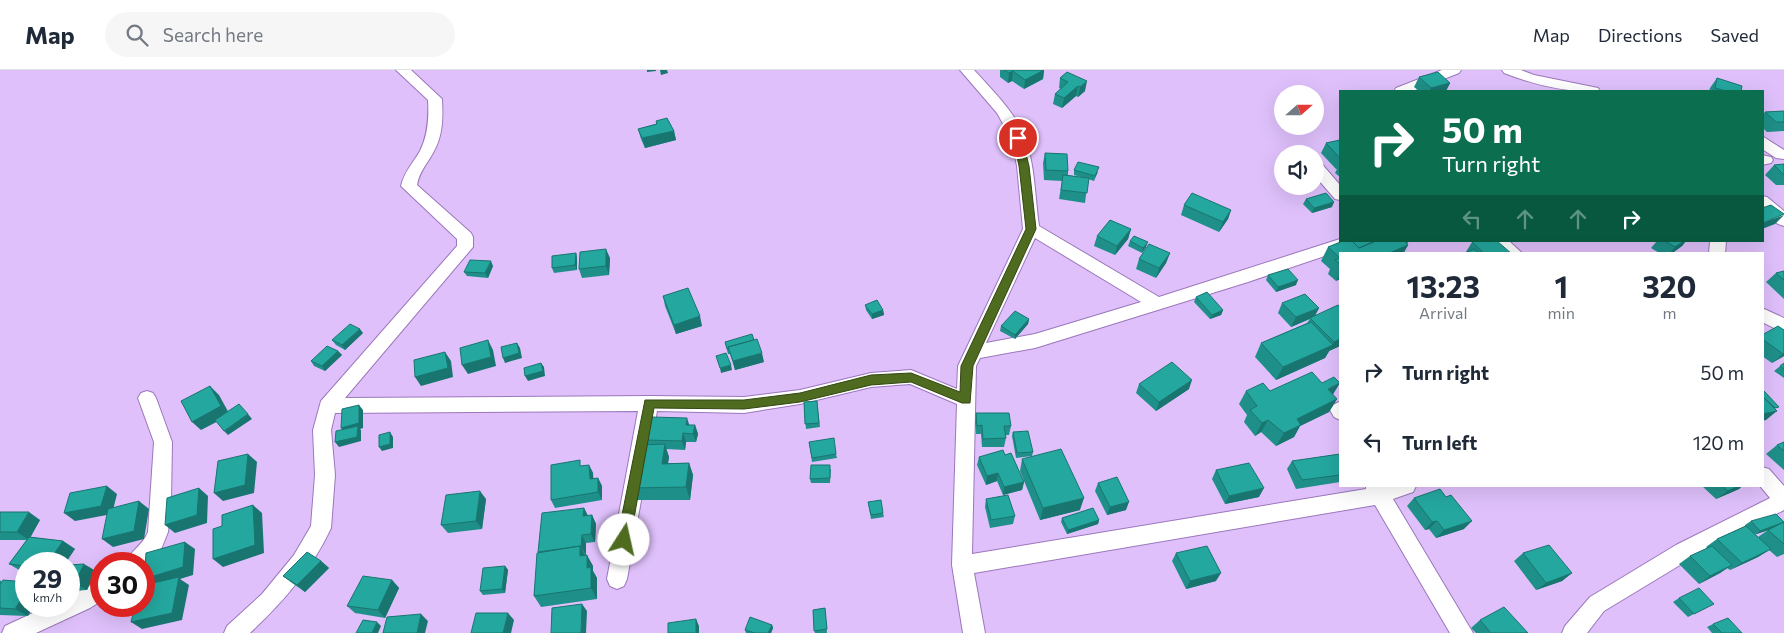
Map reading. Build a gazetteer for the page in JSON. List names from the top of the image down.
{
  "north": "right",
  "page": {
    "header": "Map",
    "search": "Search here",
    "nav": ["Map", "Directions", "Saved"],
    "turn": ["50 m", "Turn right"],
    "eta": [
      "13:23",
      "Arrival",
      "1",
      "min",
      "320",
      "m"
    ],
    "list": [
      {
        "name": "Turn right",
        "value": "50 m"
      },
      {
        "name": "Turn left",
        "value": "120 m"
      }
    ],
    "speed": "29 km/h",
    "limit": "30"
  }
}
